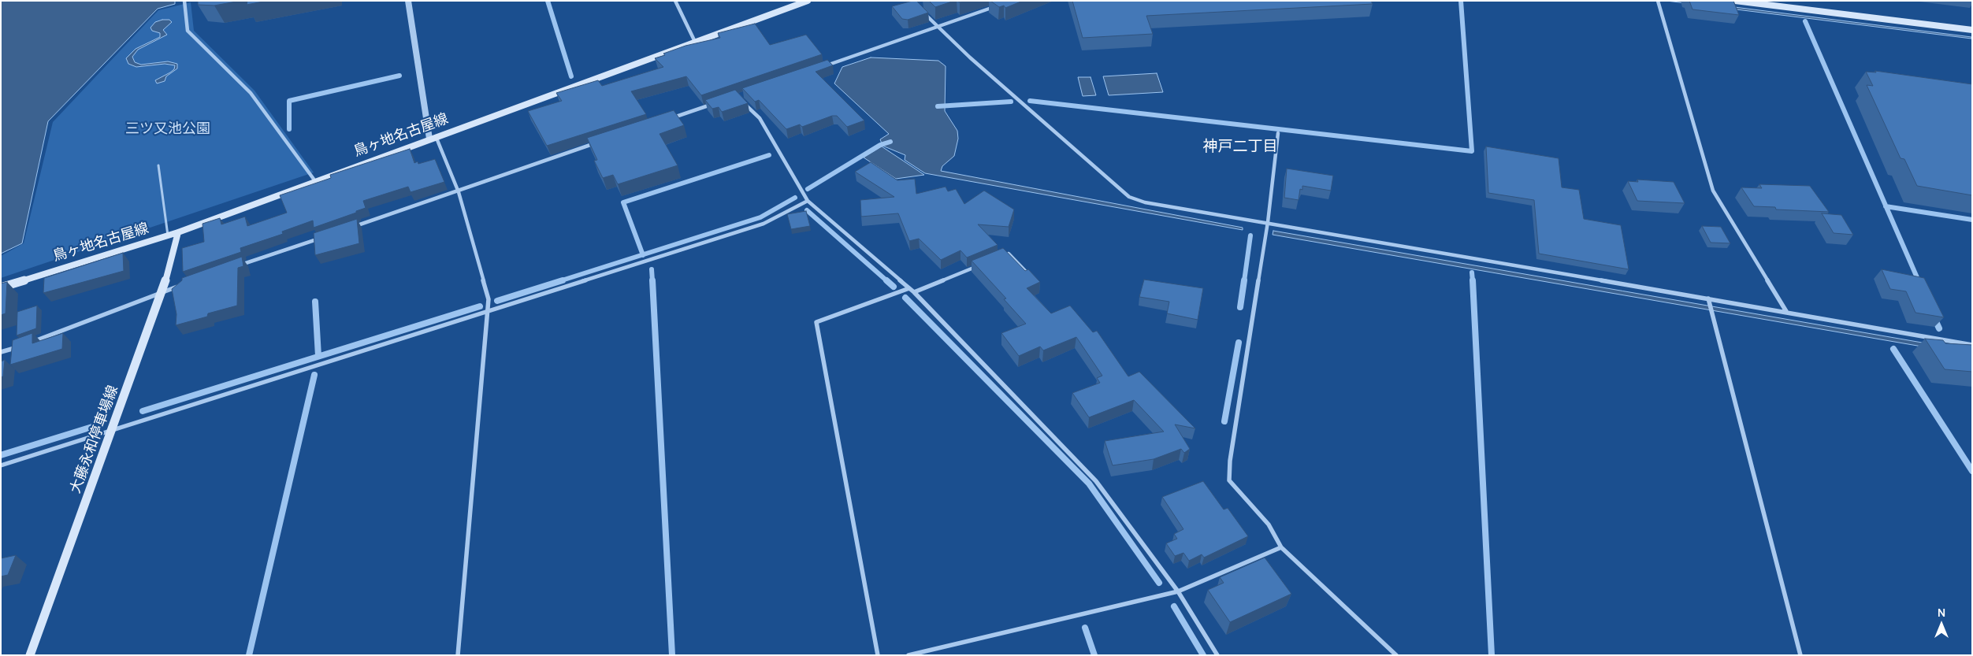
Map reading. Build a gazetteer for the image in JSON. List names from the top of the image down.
{
  "streets": {
    "main road": ["鳥ヶ地名古屋線", "大藤永和停車場線"]
  },
  "crossings": [
    ["鳥ヶ地名古屋線", "大藤永和停車場線"]
  ],
  "districts": ["神戸二丁目"],
  "parks": ["三ツ又池公園"],
  "north": "top"
}
